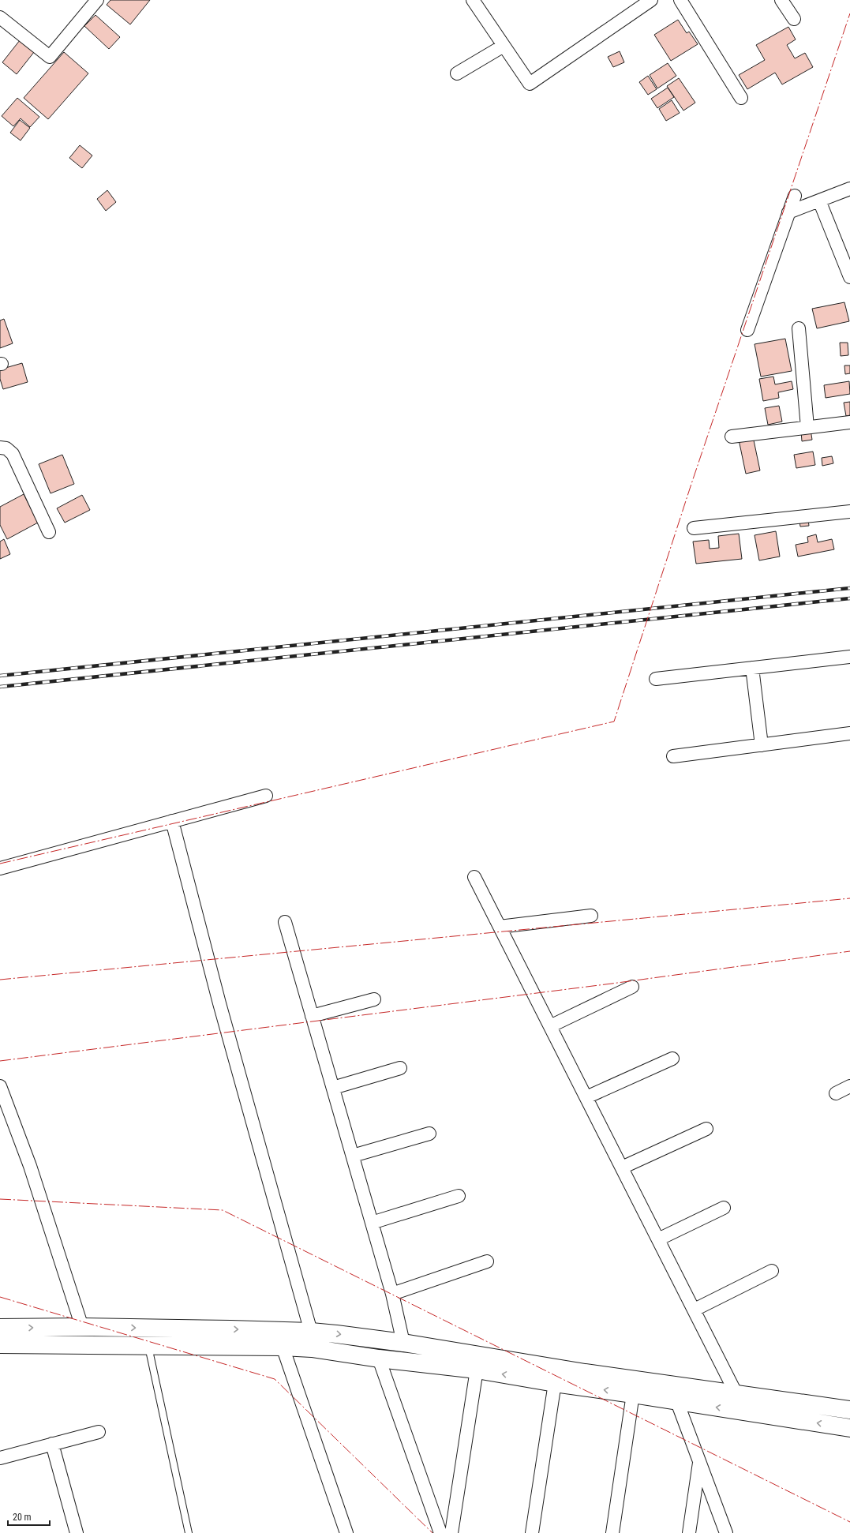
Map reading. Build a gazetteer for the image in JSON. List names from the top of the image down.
{
  "scale_bar": "20 m"
}
